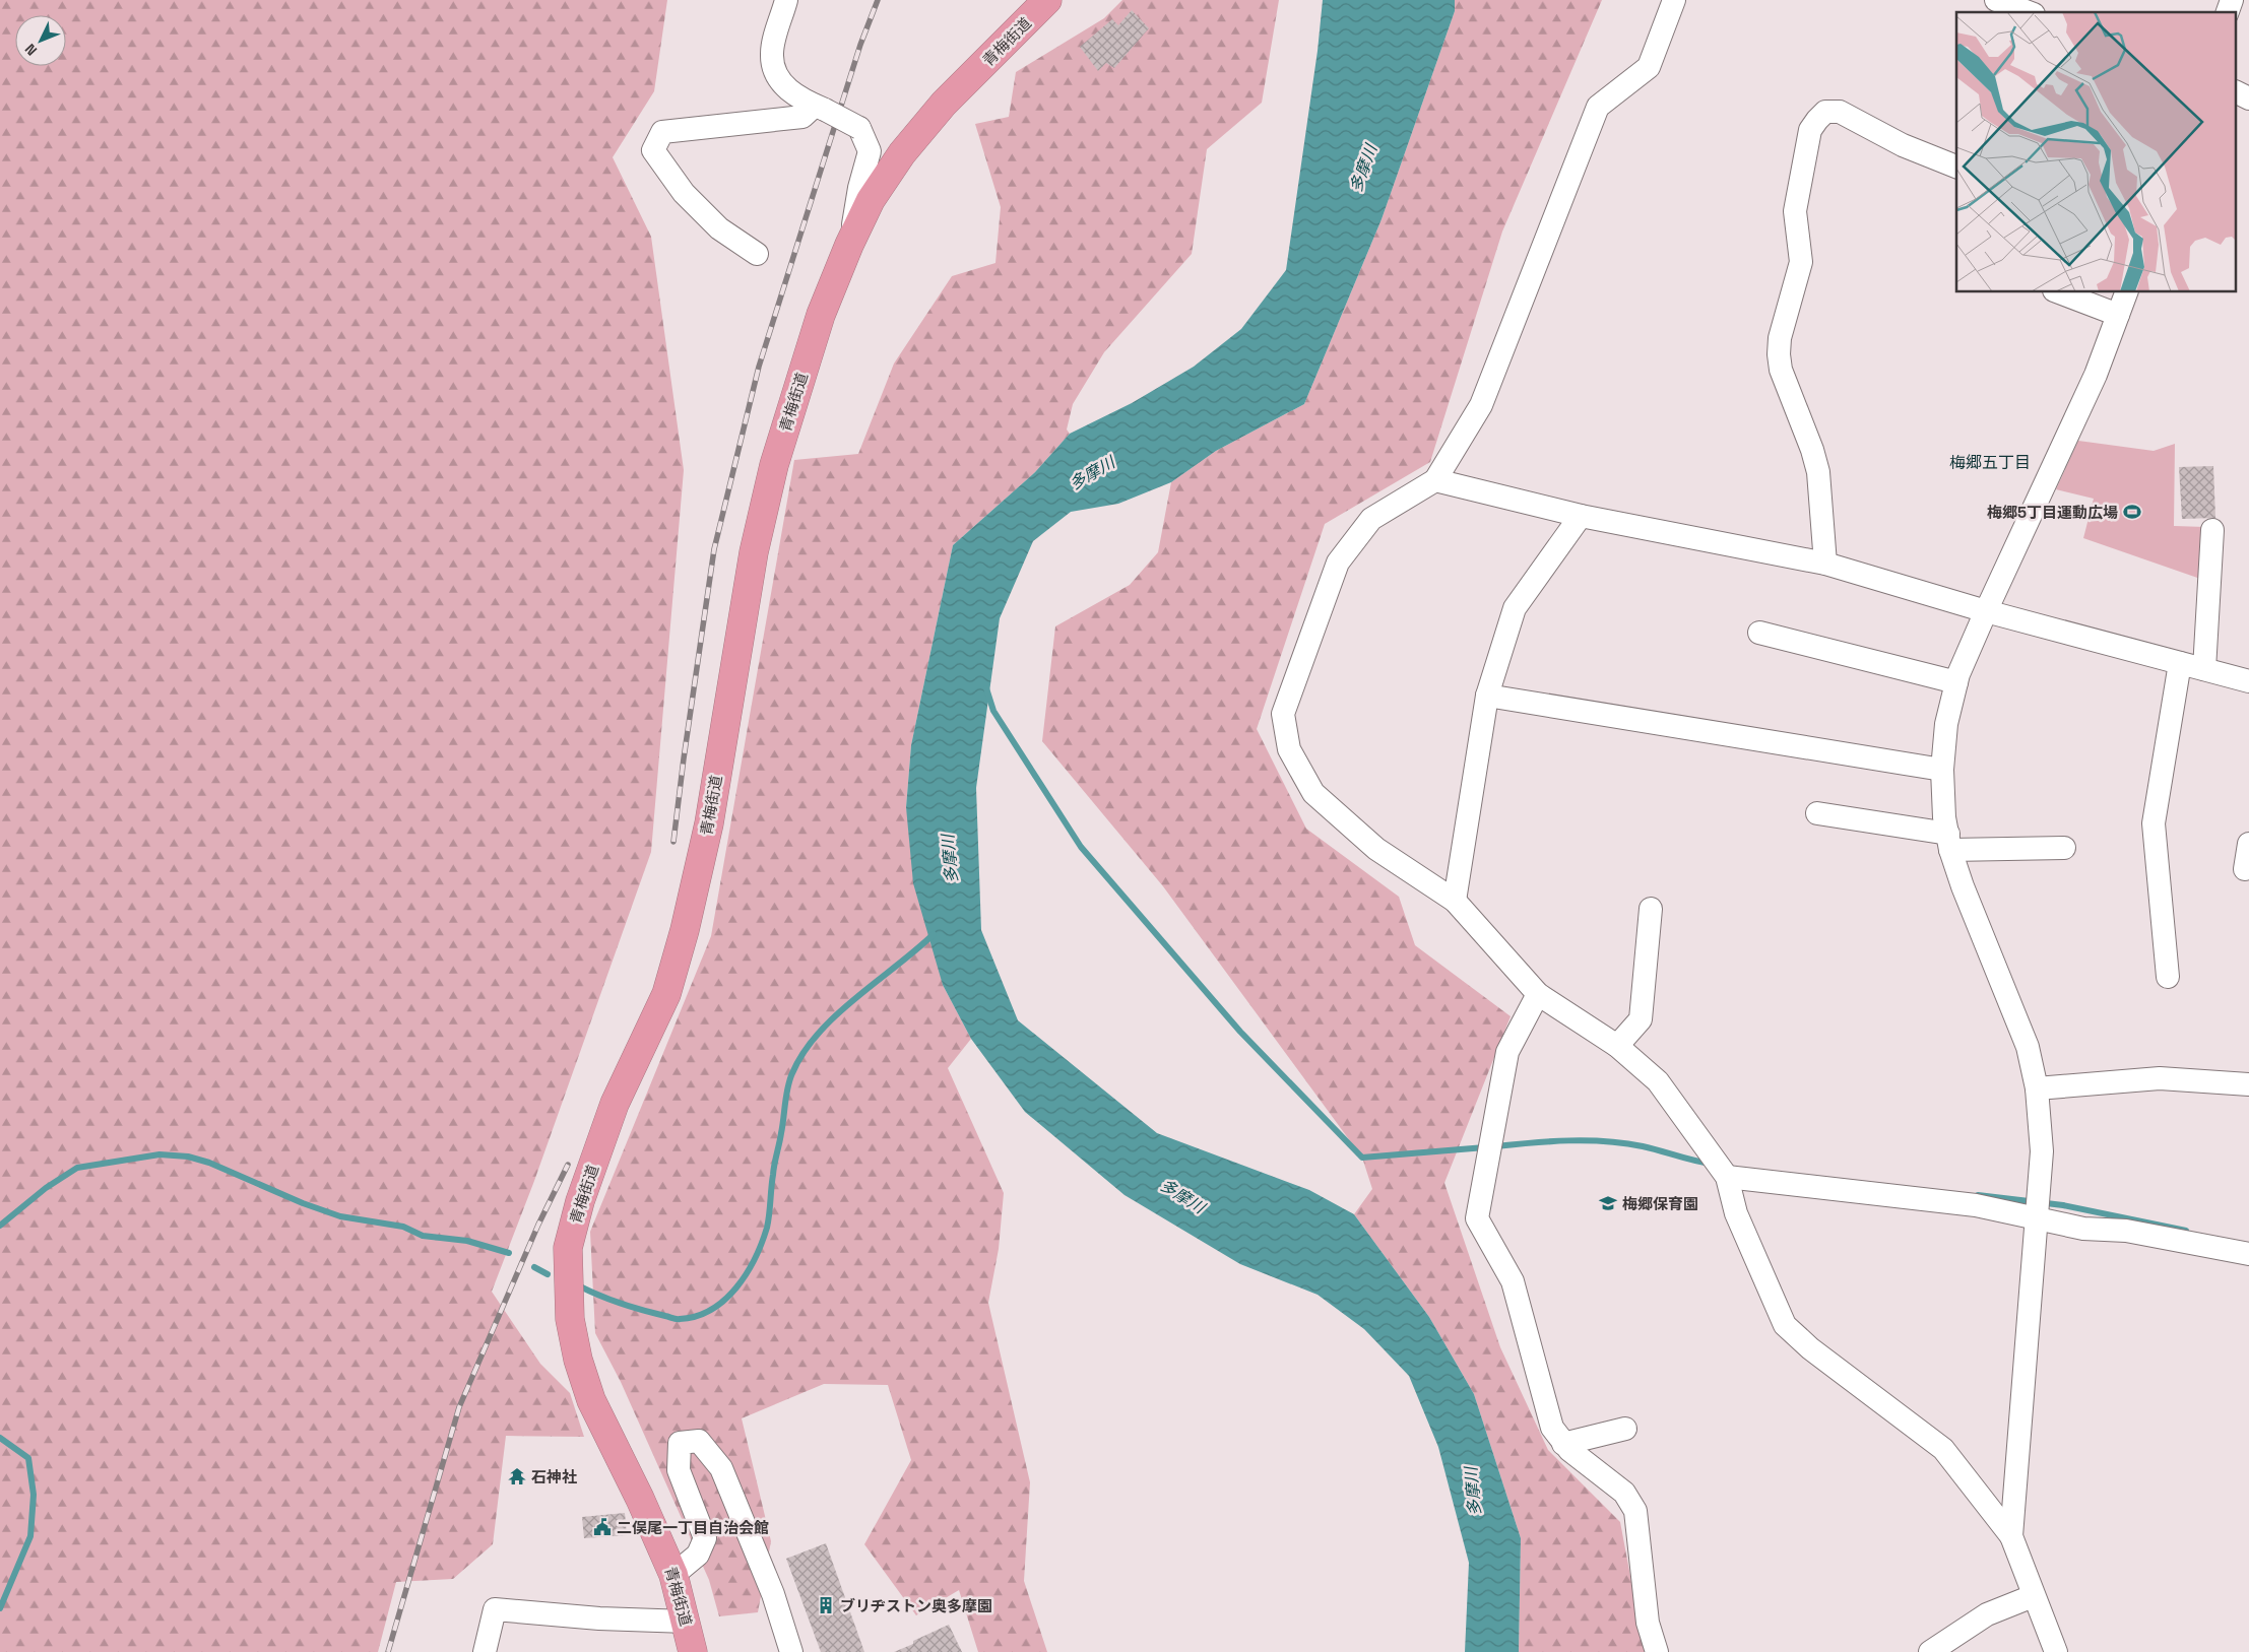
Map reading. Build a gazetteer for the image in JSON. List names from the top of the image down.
{
  "streets": {
    "highway": ["青梅街道"]
  },
  "districts": ["梅郷五丁目"],
  "water": ["多摩川"],
  "places": {
    "sports": ["梅郷5丁目運動広場"],
    "school or university": ["梅郷保育園"],
    "temple": ["石神社"],
    "public building": ["二俣尾一丁目自治会館"],
    "building": ["ブリヂストン奥多摩園"]
  },
  "north": "bottom left"
}
